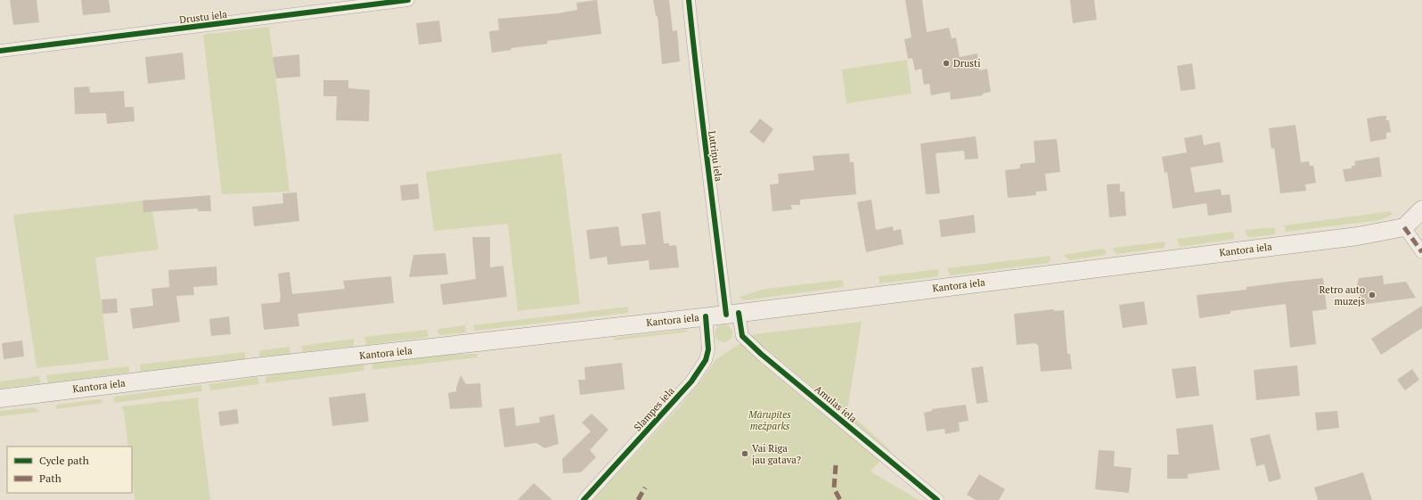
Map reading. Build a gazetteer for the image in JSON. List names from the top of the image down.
{
  "streets": {
    "main road": ["Kantora iela"],
    "street": [
      "Drustu iela",
      "Lutriņu iela",
      "Amulas iela",
      "Slampes iela"
    ]
  },
  "crossings": [
    ["Lutriņu iela", "Kantora iela"],
    ["Lutriņu iela", "Amulas iela"],
    ["Kantora iela", "Amulas iela"],
    ["Kantora iela", "Slampes iela"]
  ],
  "parks": ["Mārupītes mežparks"],
  "places": ["Drusti", "Retro auto muzejs", "Vai Rīga jau gatava?"],
  "legend": ["Cycle path", "Path"]
}
